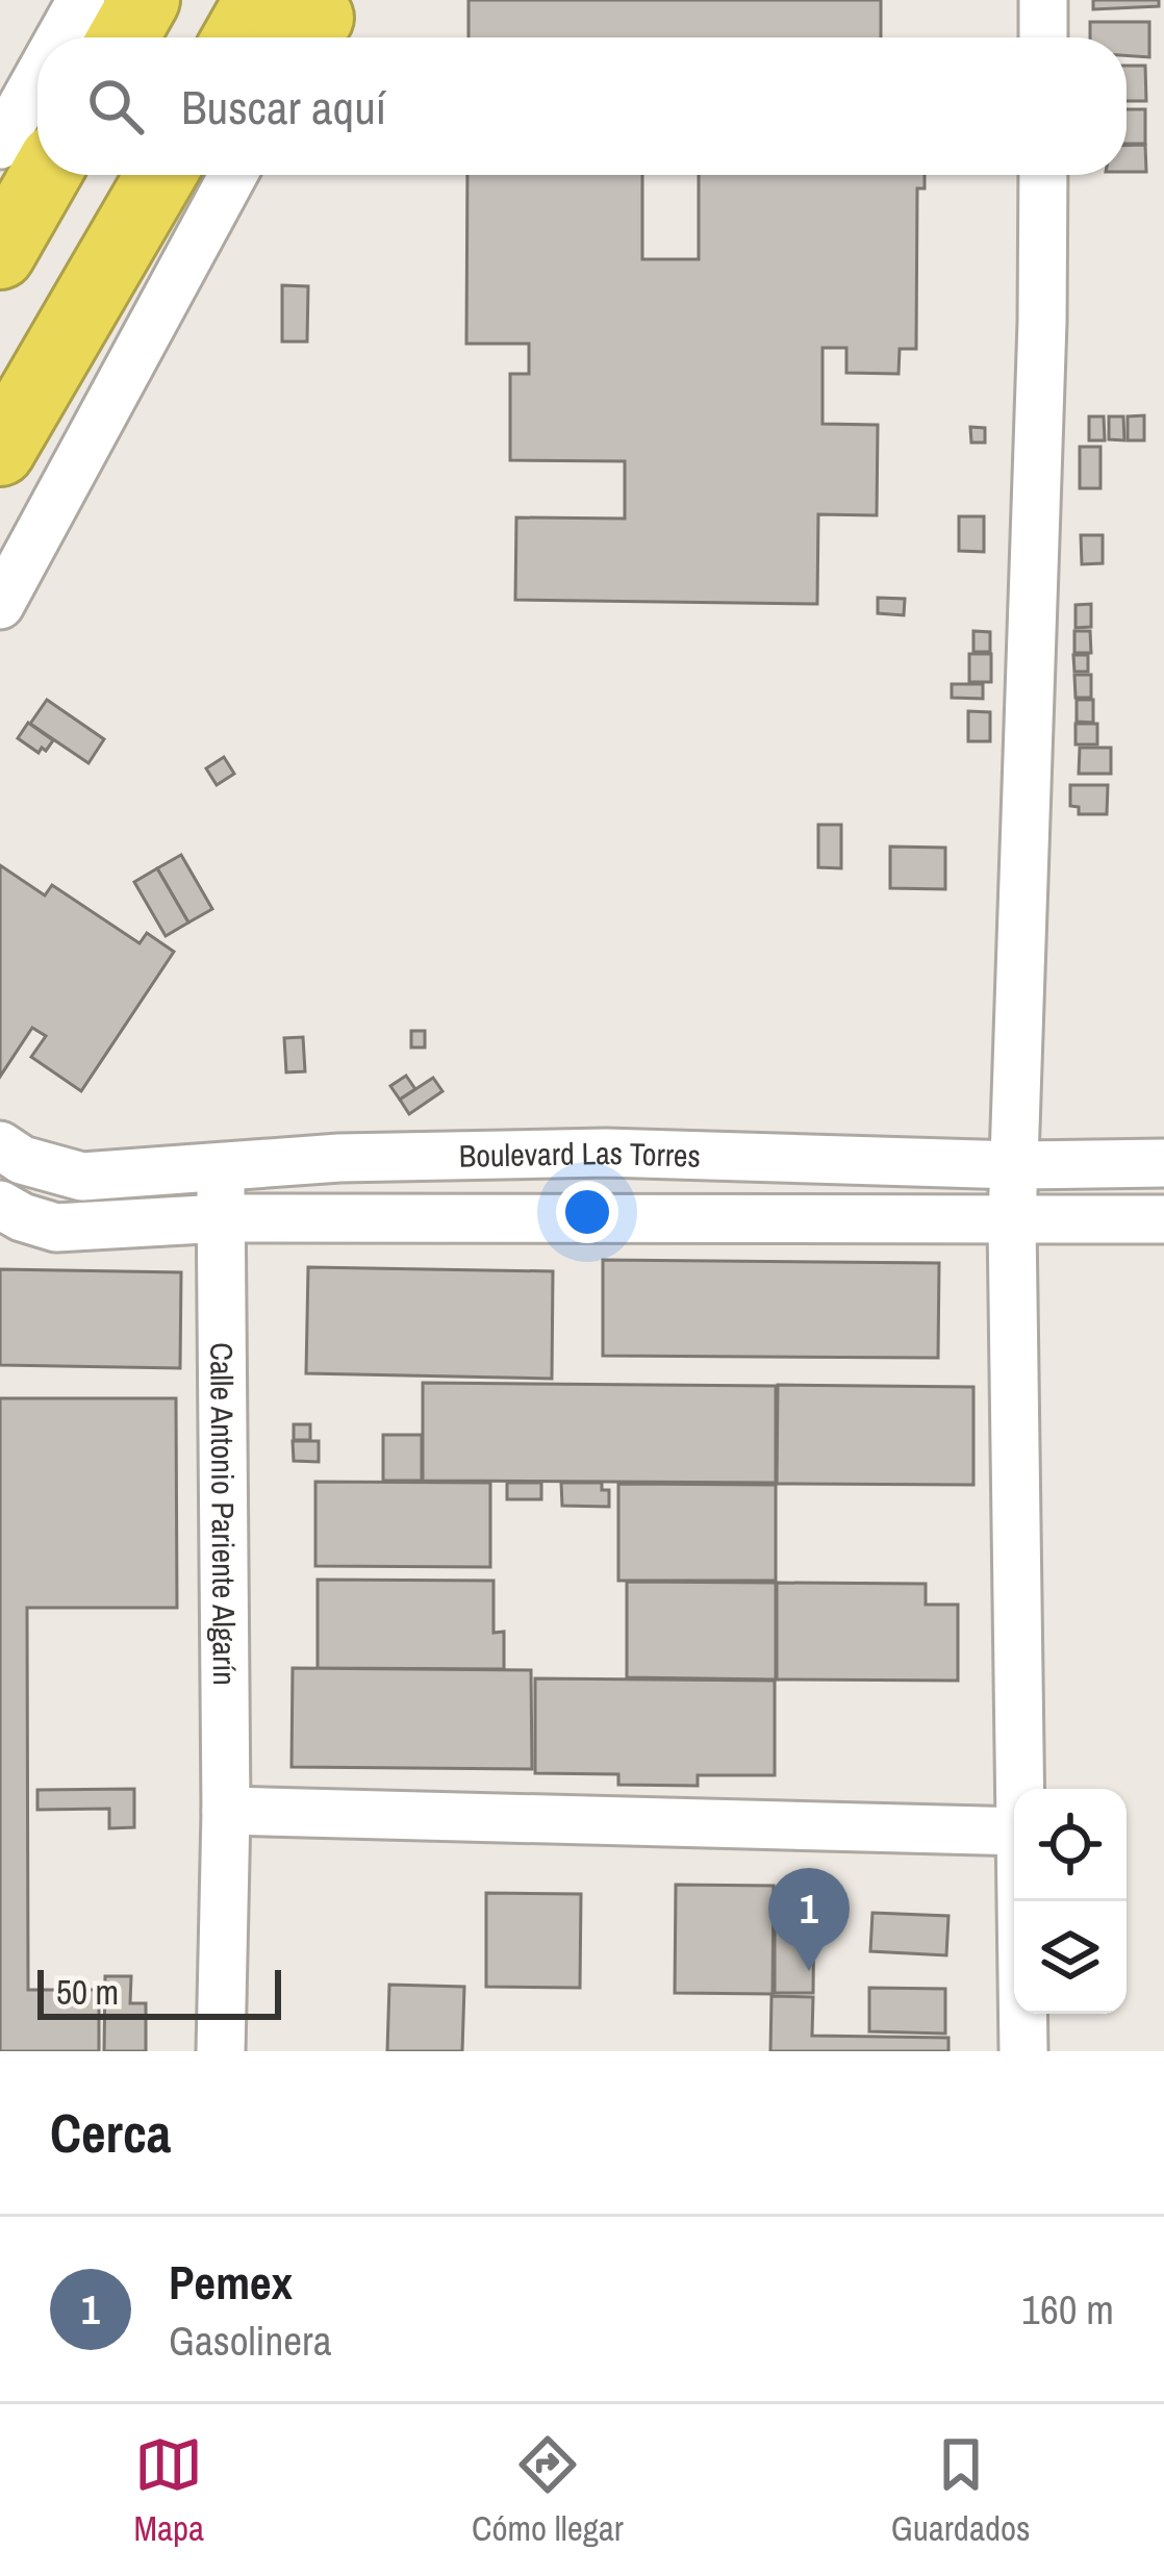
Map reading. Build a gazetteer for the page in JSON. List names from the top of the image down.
{
  "streets": {
    "street": ["Boulevard Las Torres", "Calle Antonio Pariente Algarín"]
  },
  "crossings": [
    ["Boulevard Las Torres", "Calle Antonio Pariente Algarín"]
  ],
  "scale_bar": "50 m",
  "page": {
    "search": "Buscar aquí",
    "pins": "1",
    "scale": "50 m",
    "heading": "Cerca",
    "list": [
      {
        "mark": "1",
        "name": "Pemex",
        "note": "Gasolinera",
        "value": "160 m"
      }
    ],
    "nav": ["Mapa", "Cómo llegar", "Guardados"]
  }
}
